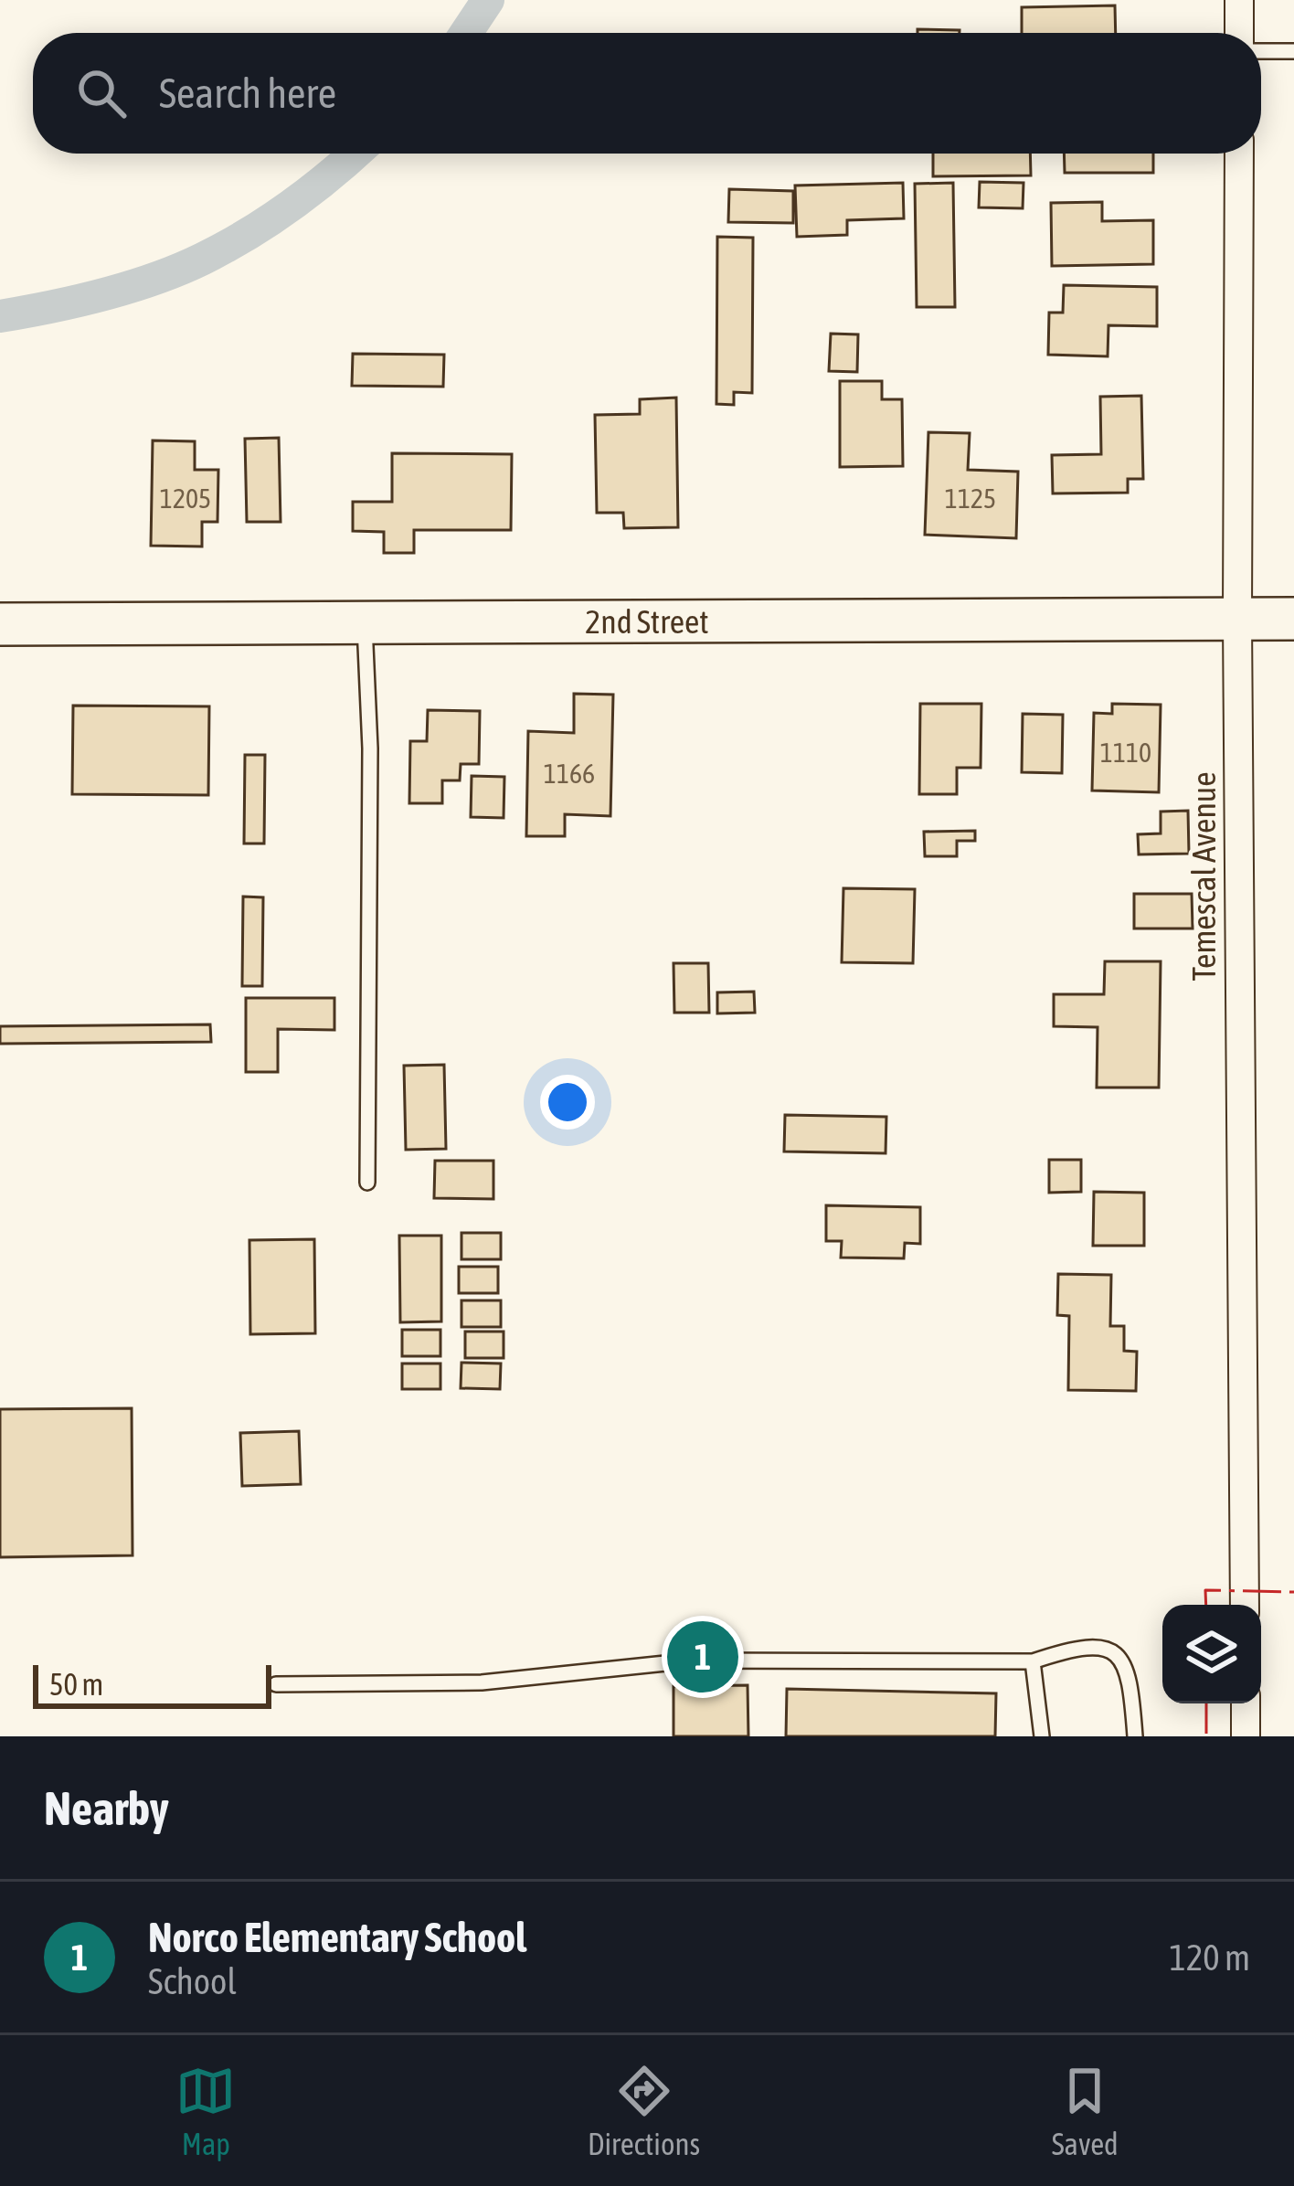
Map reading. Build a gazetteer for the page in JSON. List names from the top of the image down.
{
  "streets": {
    "street": ["2nd Street", "Temescal Avenue"]
  },
  "crossings": [
    ["2nd Street", "Temescal Avenue"]
  ],
  "house_numbers": [
    "1205",
    "1125",
    "1110",
    "1166"
  ],
  "scale_bar": "50 m",
  "page": {
    "search": "Search here",
    "pins": "1",
    "scale": "50 m",
    "heading": "Nearby",
    "list": [
      {
        "mark": "1",
        "name": "Norco Elementary School",
        "note": "School",
        "value": "120 m"
      }
    ],
    "nav": ["Map", "Directions", "Saved"]
  }
}
